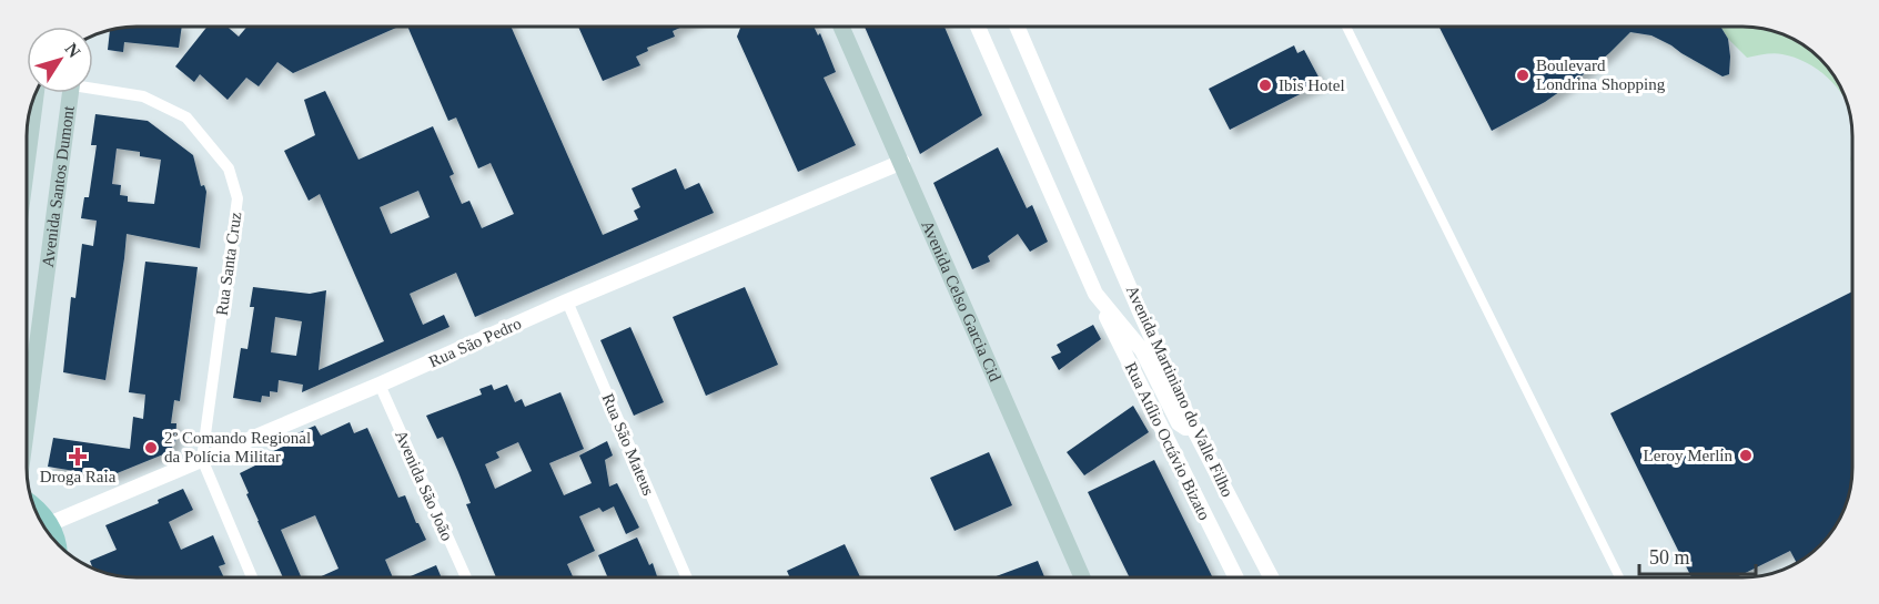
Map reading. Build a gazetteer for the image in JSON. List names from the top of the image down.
{
  "streets": {
    "main road": ["Avenida Santos Dumont", "Avenida Celso Garcia Cid"],
    "street": [
      "Rua Santa Cruz",
      "Rua São Pedro",
      "Avenida Martiniano do Valle Filho",
      "Rua Atílio Octávio Bizato",
      "Rua São Mateus",
      "Avenida São João"
    ]
  },
  "crossings": [
    ["Rua Santa Cruz", "Rua São Pedro"],
    ["Avenida Celso Garcia Cid", "Rua São Pedro"],
    ["Rua São Pedro", "Rua São Mateus"],
    ["Rua São Pedro", "Avenida São João"]
  ],
  "places": {
    "other": [
      "Boulevard Londrina Shopping",
      "Ibis Hotel",
      "2º Comando Regional da Polícia Militar",
      "Leroy Merlin"
    ],
    "health": ["Droga Raia"]
  },
  "scale_bar": "50 m",
  "north": "top right"
}
